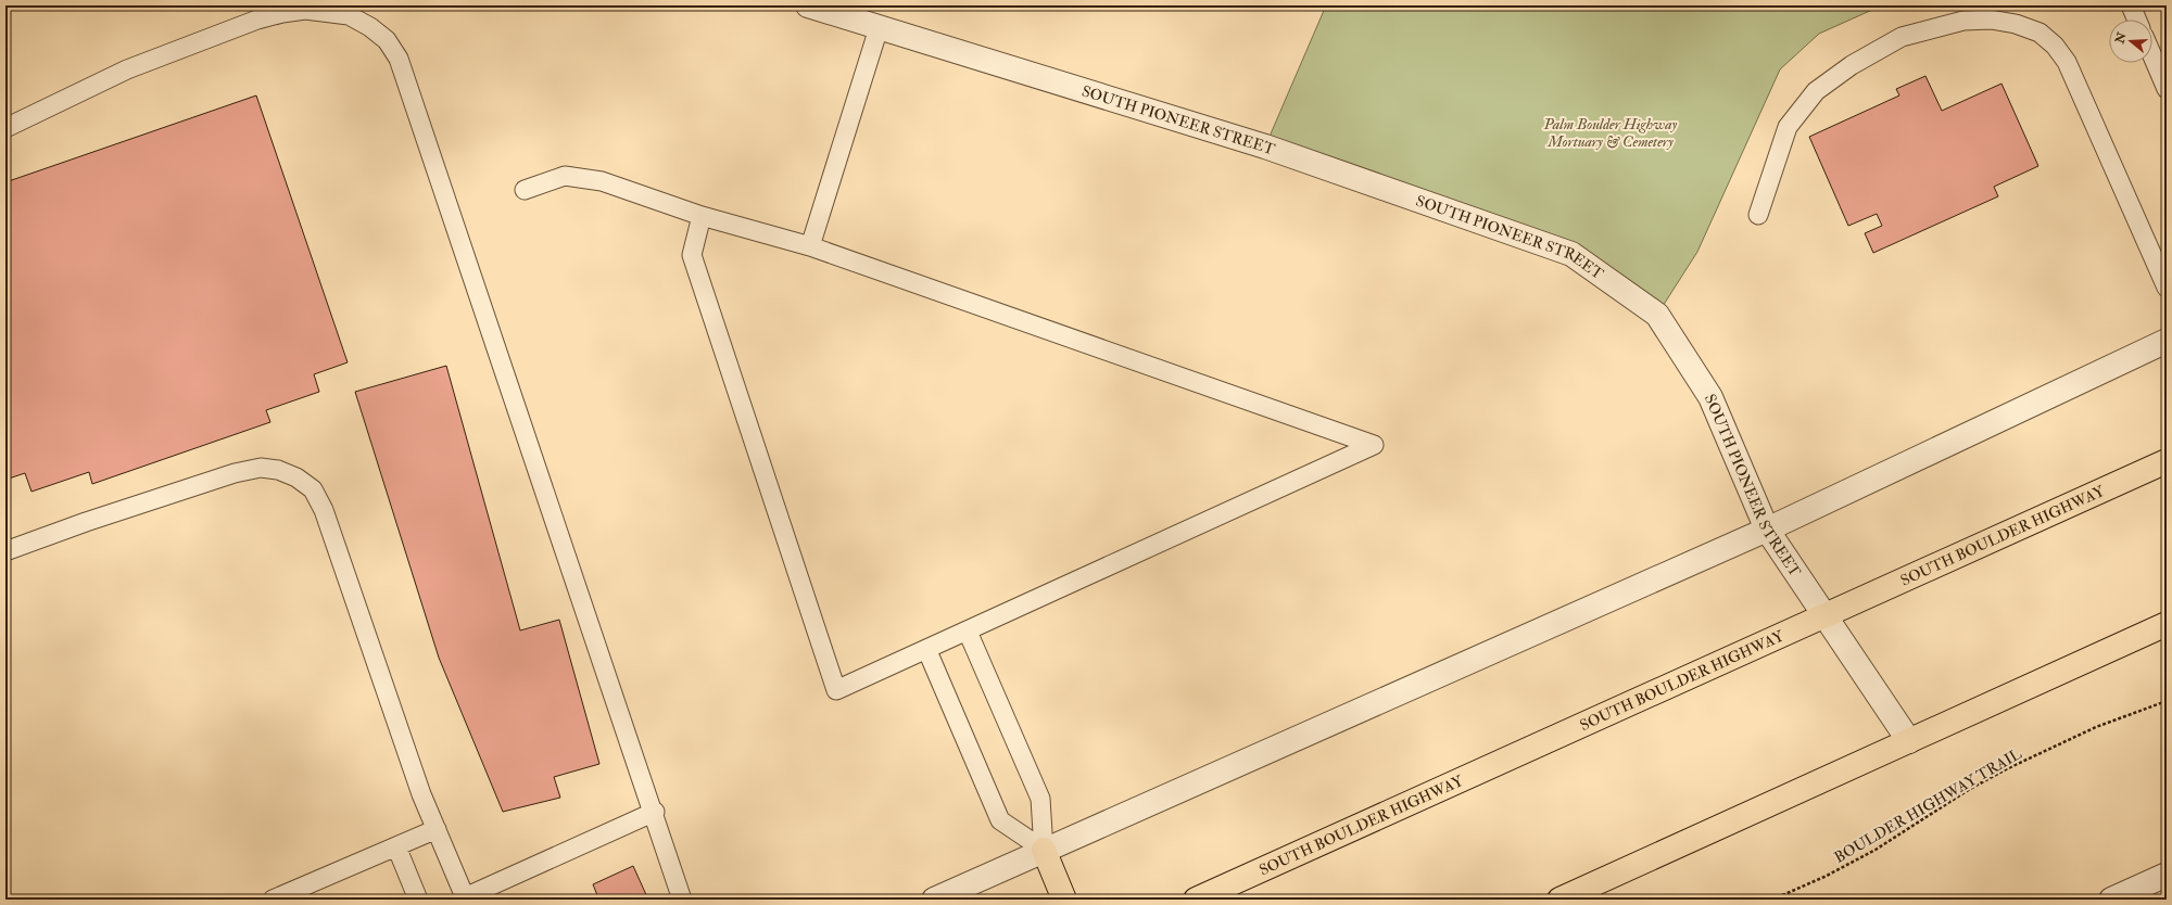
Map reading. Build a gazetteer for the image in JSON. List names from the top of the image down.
{
  "streets": {
    "main road": ["SOUTH BOULDER HIGHWAY"],
    "street": ["SOUTH PIONEER STREET"],
    "path": ["BOULDER HIGHWAY TRAIL"]
  },
  "crossings": [
    ["SOUTH PIONEER STREET", "SOUTH BOULDER HIGHWAY"]
  ],
  "parks": ["Palm Boulder Highway Mortuary & Cemetery"],
  "north": "left"
}
